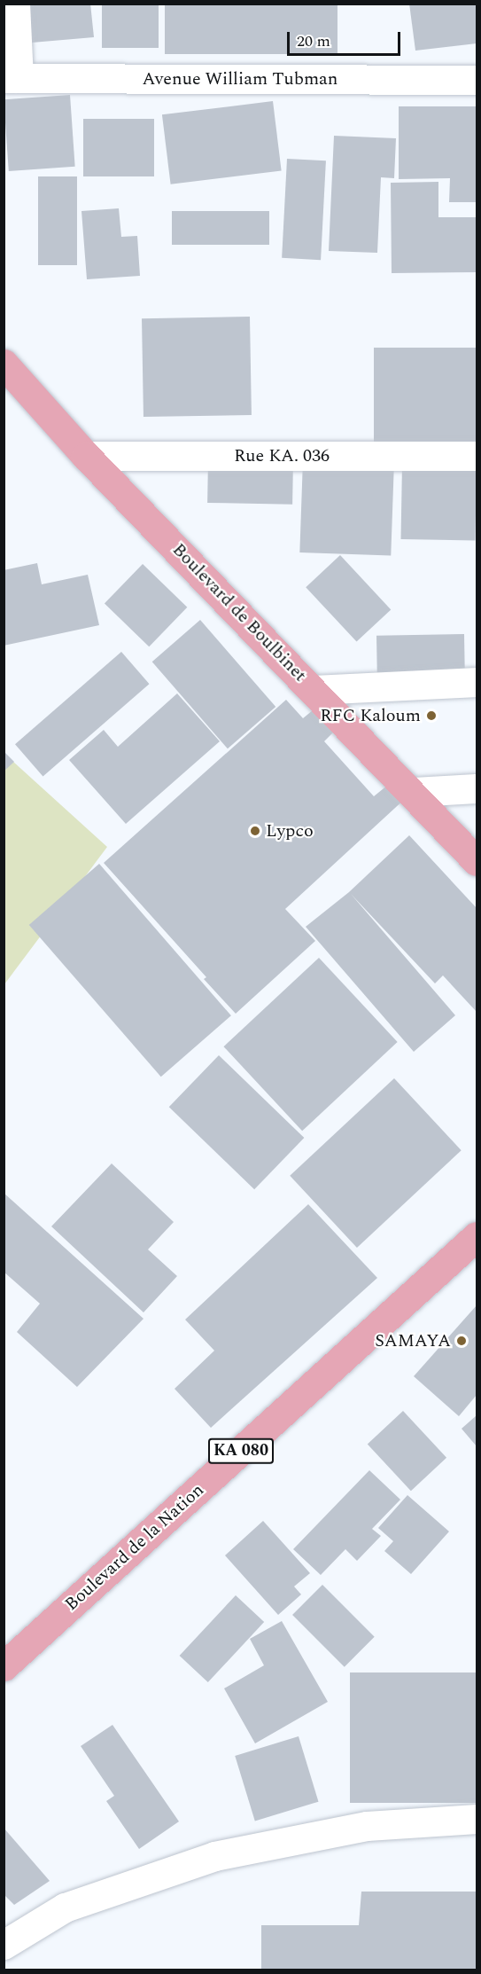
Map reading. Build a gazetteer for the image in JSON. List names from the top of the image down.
{
  "streets": {
    "main road": ["Boulevard de Boulbinet", "KA 080", "Boulevard de la Nation"],
    "street": ["Avenue William Tubman", "Rue KA. 036"]
  },
  "crossings": [
    ["Rue KA. 036", "Boulevard de Boulbinet"]
  ],
  "places": ["RFC Kaloum", "Lypco", "SAMAYA"],
  "scale_bar": "20 m"
}
